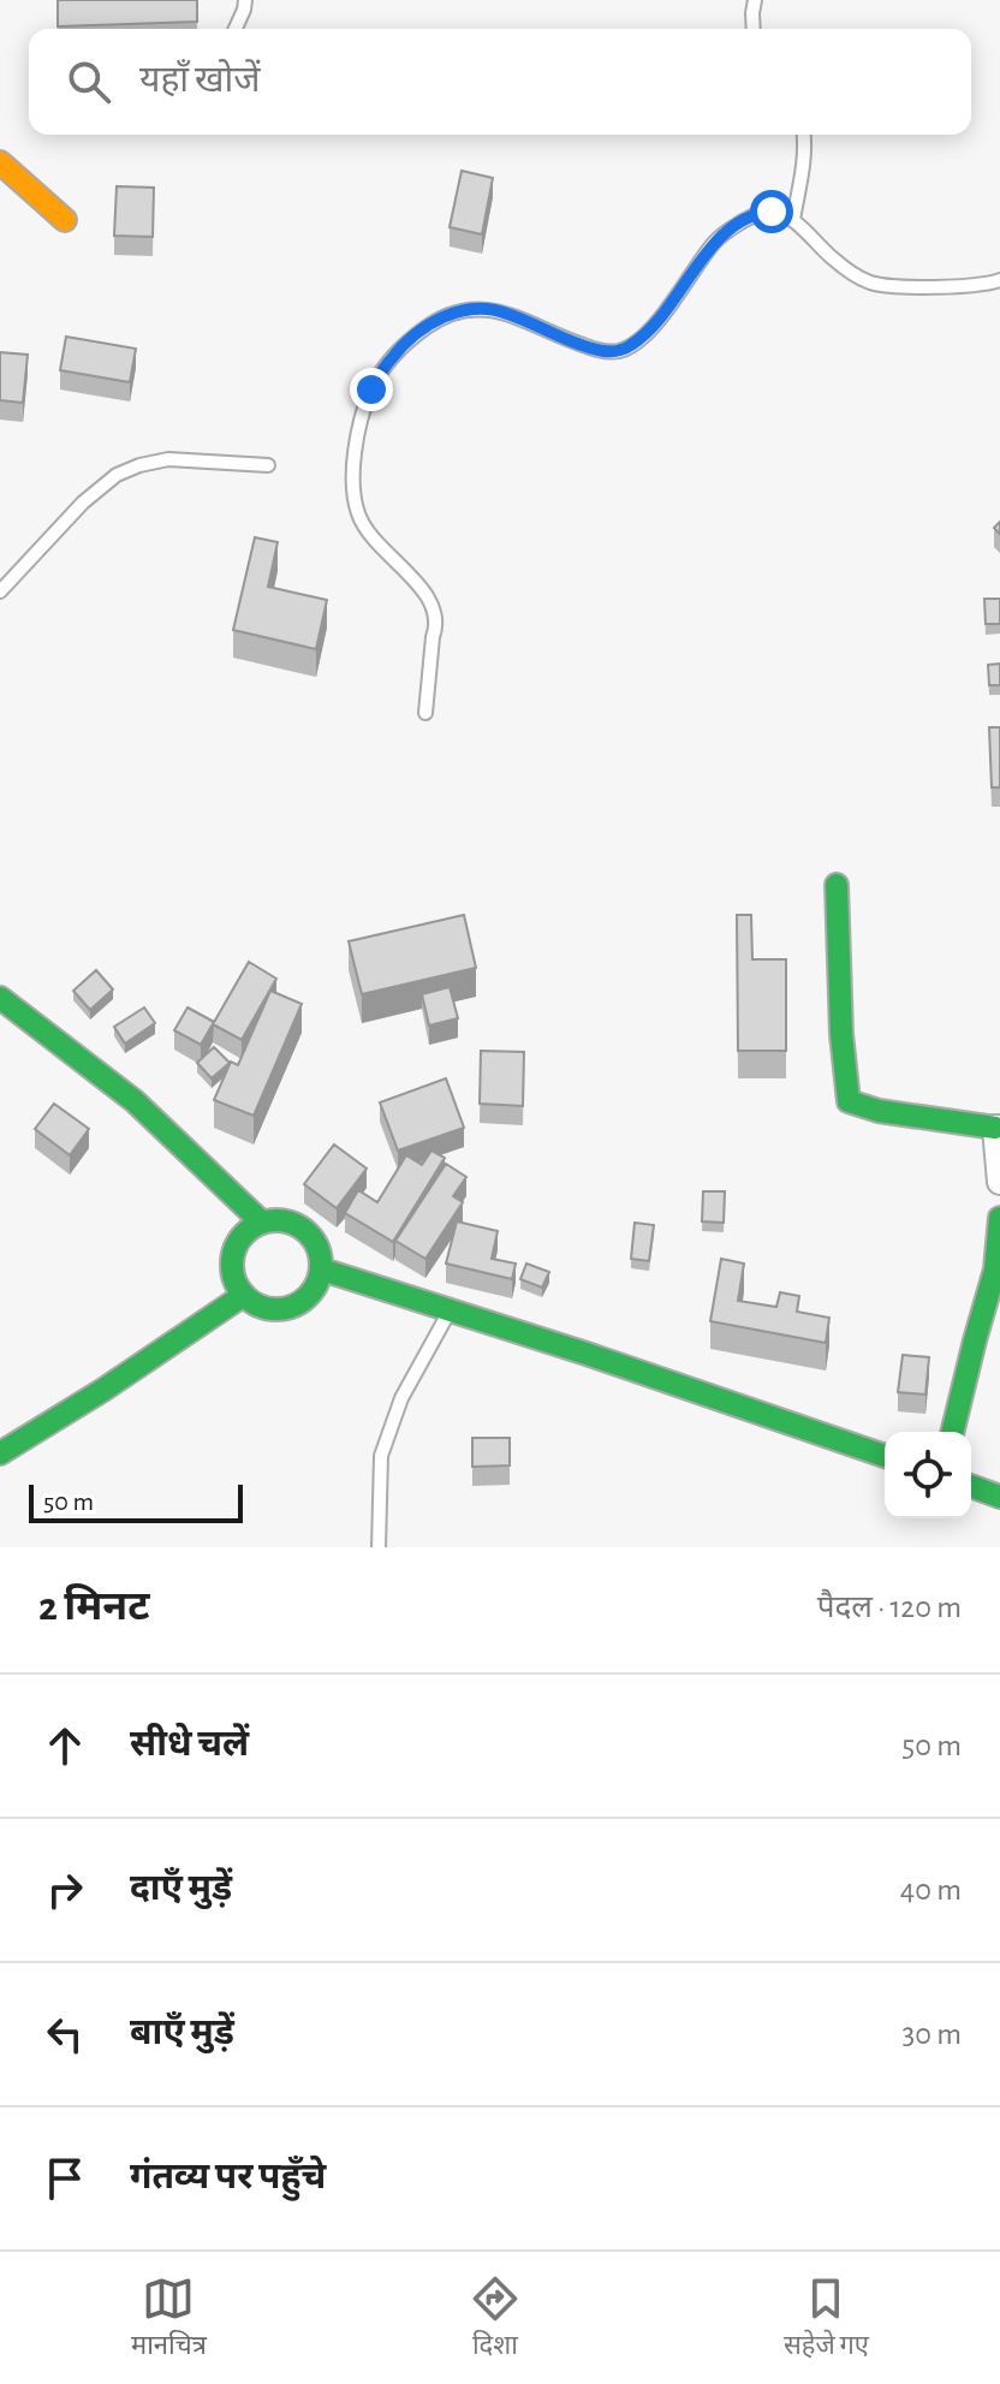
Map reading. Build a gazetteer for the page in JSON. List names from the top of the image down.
{
  "scale_bar": "50 m",
  "page": {
    "search": "यहाँ खोजें",
    "scale": "50 m",
    "heading": ["2 मिनट", "पैदल · 120 m"],
    "list": [
      ["सीधे चलें", "50 m"],
      ["दाएँ मुड़ें", "40 m"],
      ["बाएँ मुड़ें", "30 m"],
      "गंतव्य पर पहुँचे"
    ],
    "nav": ["मानचित्र", "दिशा", "सहेजे गए"]
  }
}
